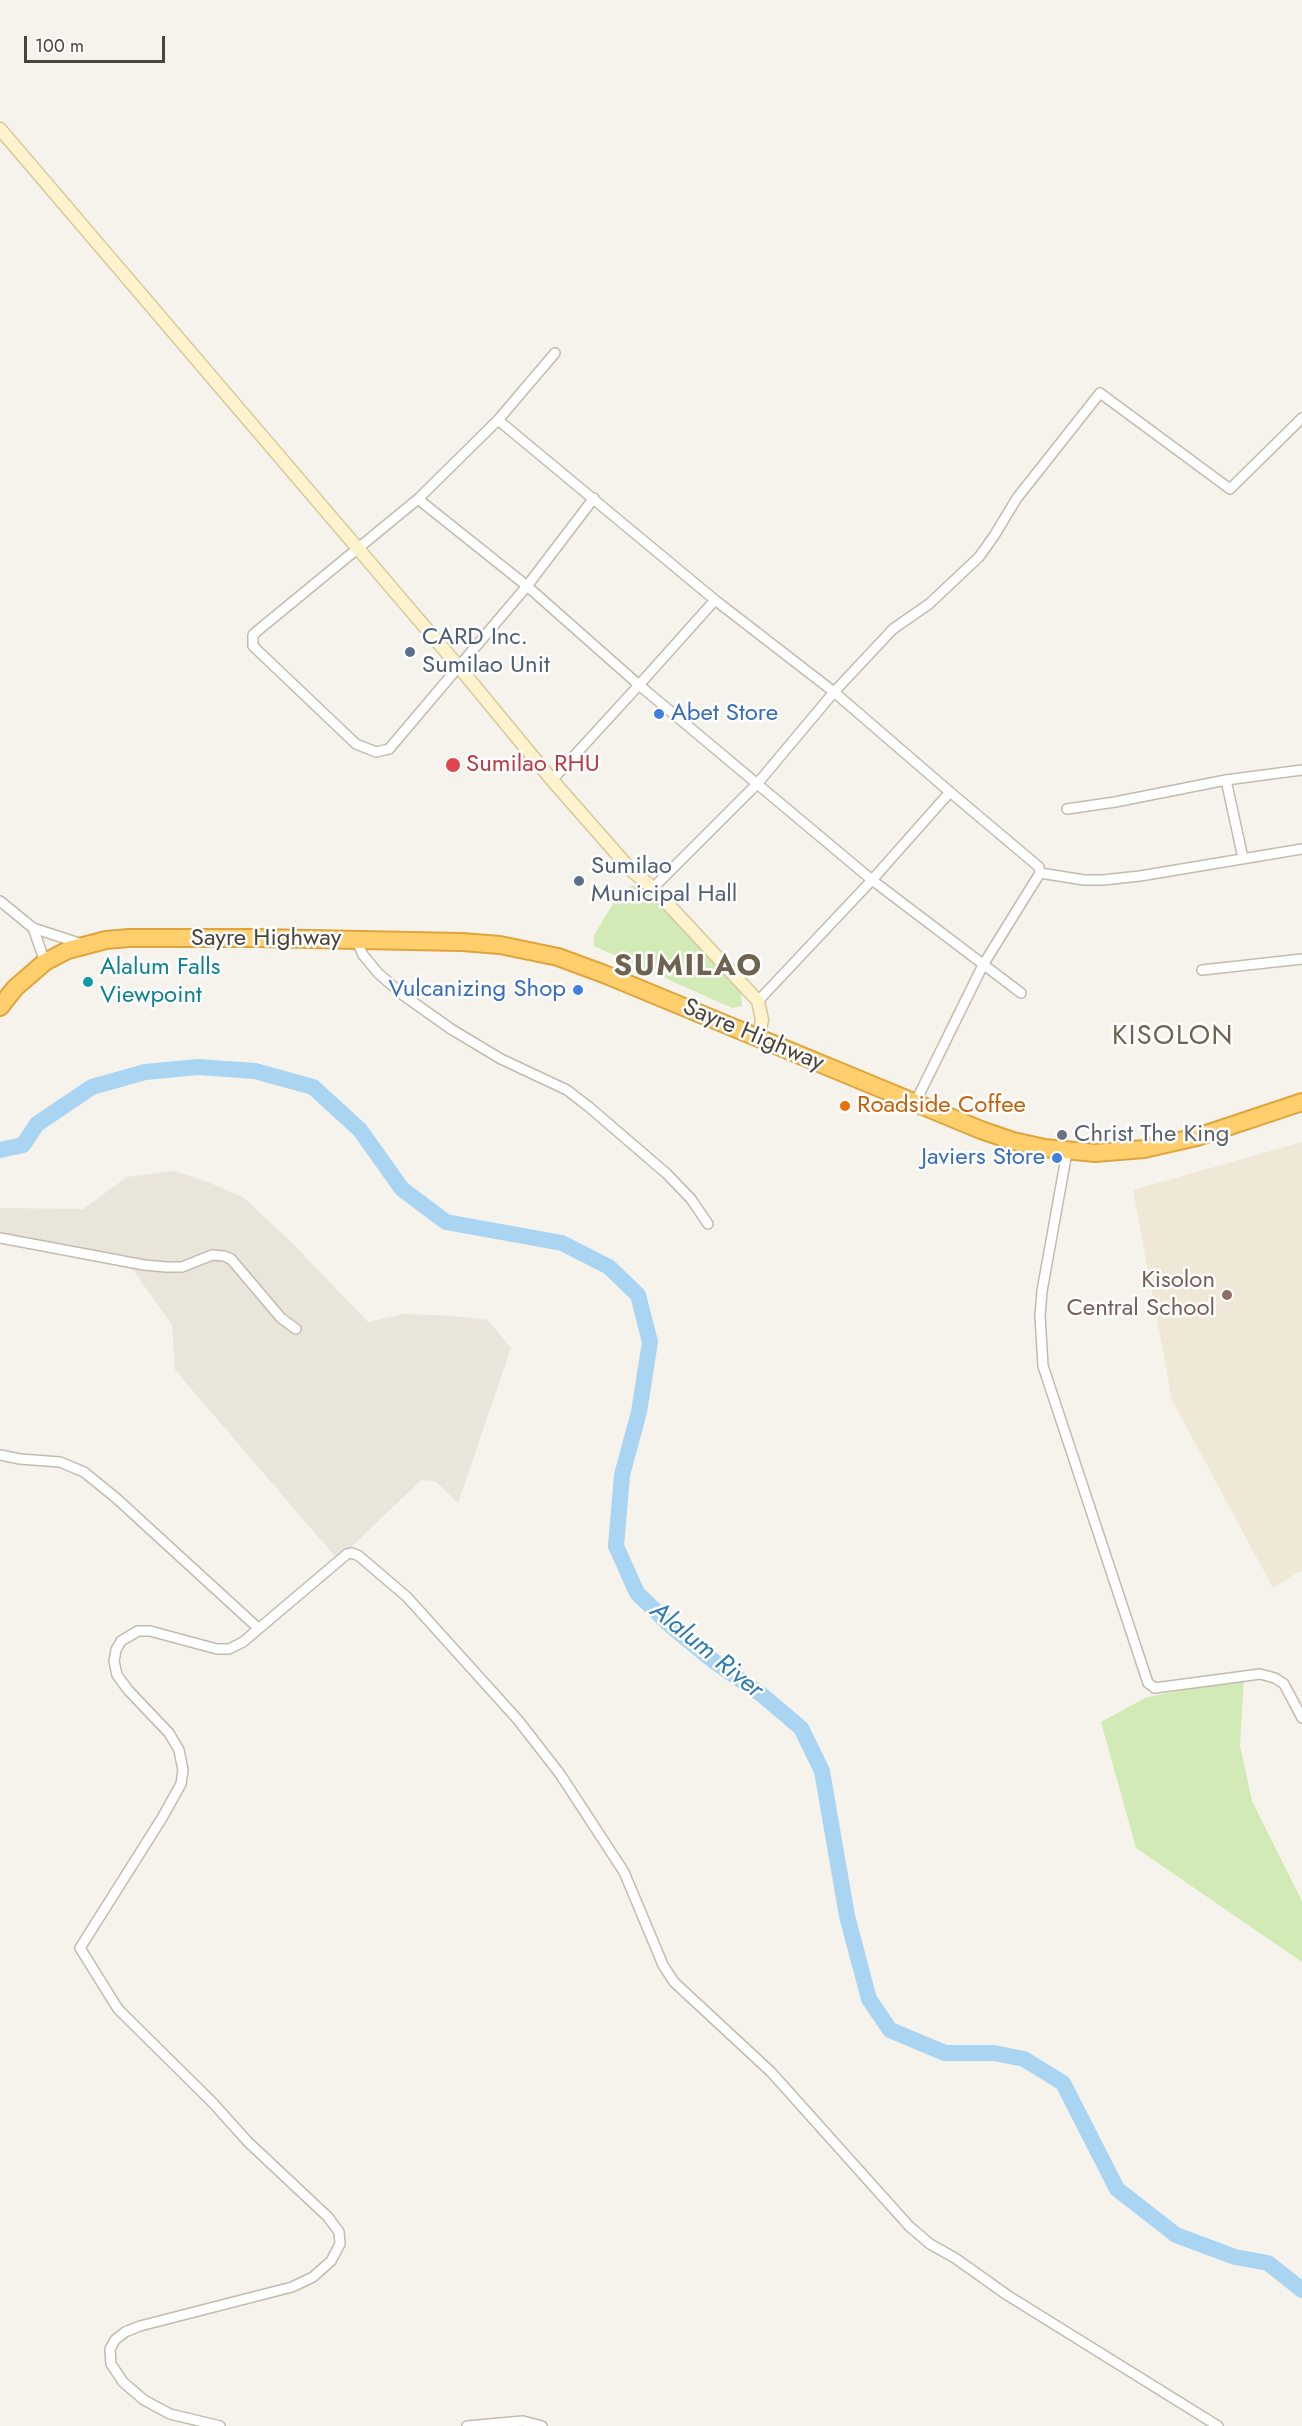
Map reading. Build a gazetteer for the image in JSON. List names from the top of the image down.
{
  "streets": {
    "highway": ["Sayre Highway"]
  },
  "districts": ["SUMILAO", "KISOLON"],
  "water": ["Alalum River"],
  "places": [
    "CARD Inc. Sumilao Unit",
    "Abet Store",
    "Sumilao RHU",
    "Sumilao Municipal Hall",
    "Alalum Falls Viewpoint",
    "Vulcanizing Shop",
    "Roadside Coffee",
    "Christ The King",
    "Javiers Store",
    "Kisolon Central School"
  ],
  "scale_bar": "100 m"
}
